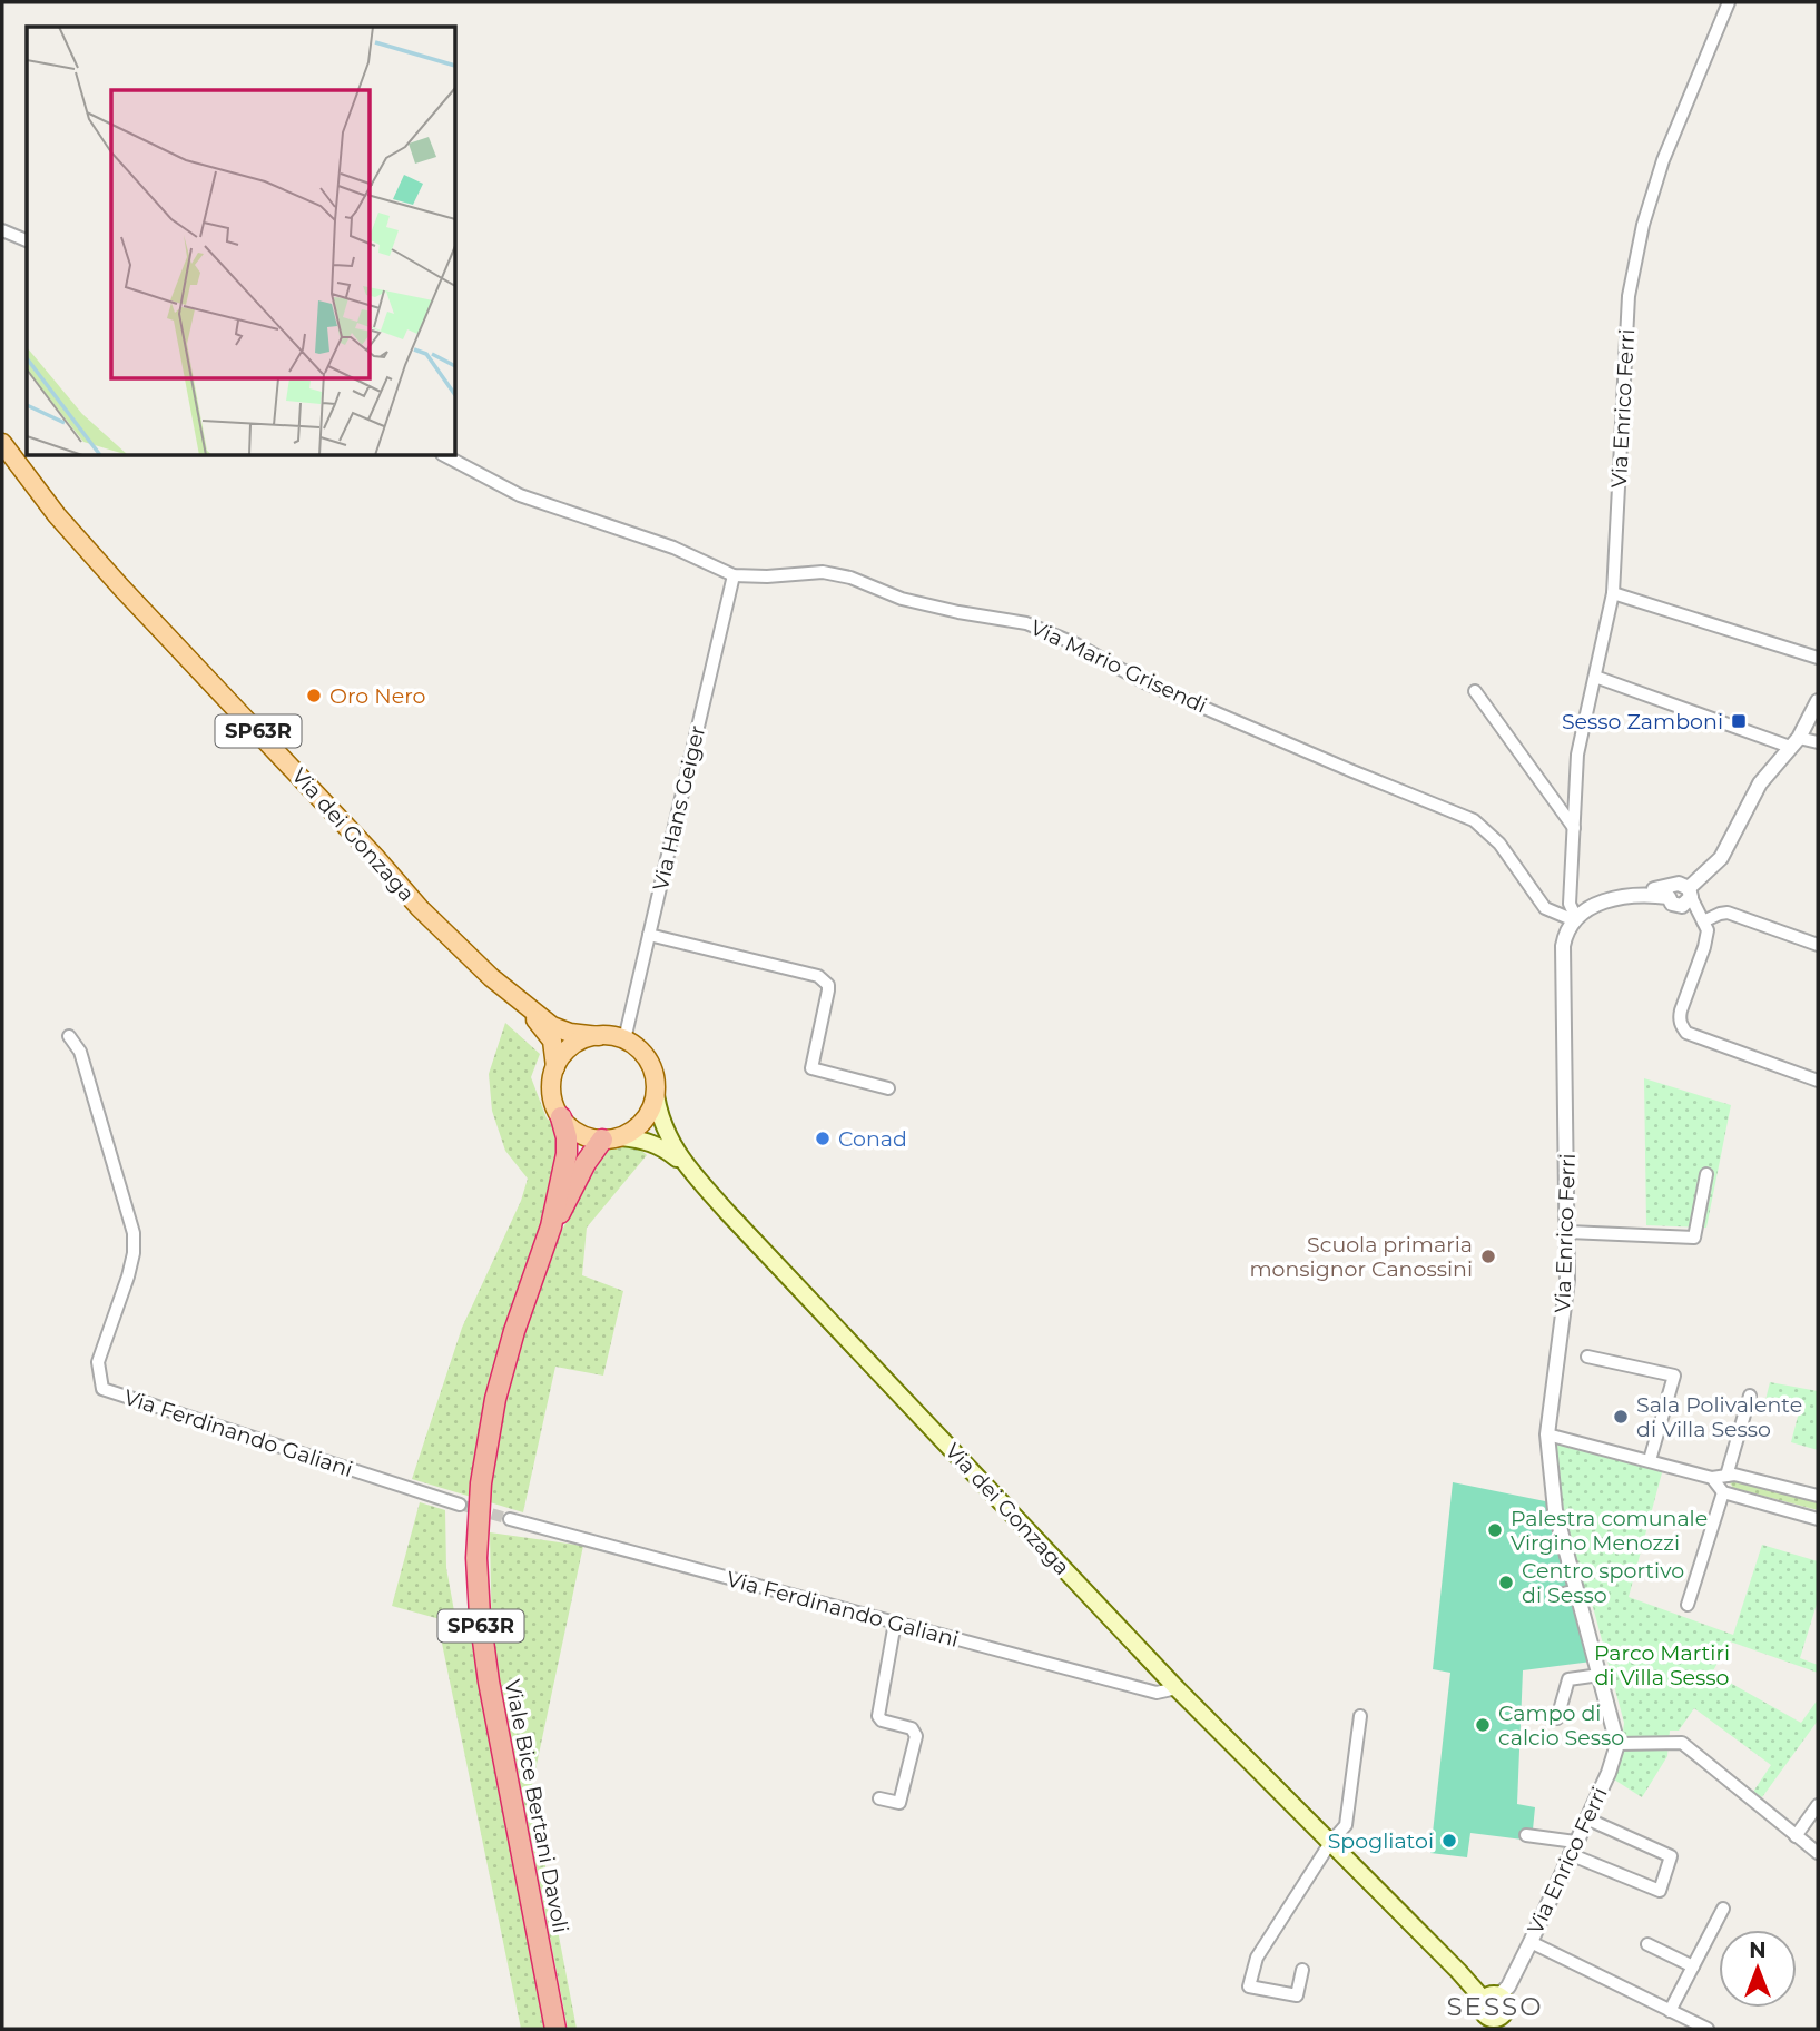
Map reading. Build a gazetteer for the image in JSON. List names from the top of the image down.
{
  "streets": {
    "highway": ["SP63R", "Viale Bice Bertani Davoli"],
    "main road": ["Via dei Gonzaga"],
    "street": [
      "Via Enrico Ferri",
      "Via Mario Grisendi",
      "Via Hans Geiger",
      "Via Ferdinando Galiani"
    ]
  },
  "crossings": [
    ["Via Enrico Ferri", "Via Mario Grisendi"],
    ["Via Enrico Ferri", "Via dei Gonzaga"],
    ["Via Mario Grisendi", "Via Hans Geiger"],
    ["SP63R", "Via Hans Geiger"],
    ["SP63R", "Via dei Gonzaga"],
    ["SP63R", "Viale Bice Bertani Davoli"],
    ["Via Hans Geiger", "Via dei Gonzaga"],
    ["Via dei Gonzaga", "Via Ferdinando Galiani"]
  ],
  "districts": ["SESSO"],
  "parks": ["Parco Martiri di Villa Sesso"],
  "places": {
    "other": [
      "Oro Nero",
      "Conad",
      "Scuola primaria monsignor Canossini",
      "Sala Polivalente di Villa Sesso",
      "Palestra comunale Virgino Menozzi",
      "Centro sportivo di Sesso",
      "Campo di calcio Sesso",
      "Spogliatoi"
    ],
    "transit": ["Sesso Zamboni"]
  },
  "north": "top"
}
